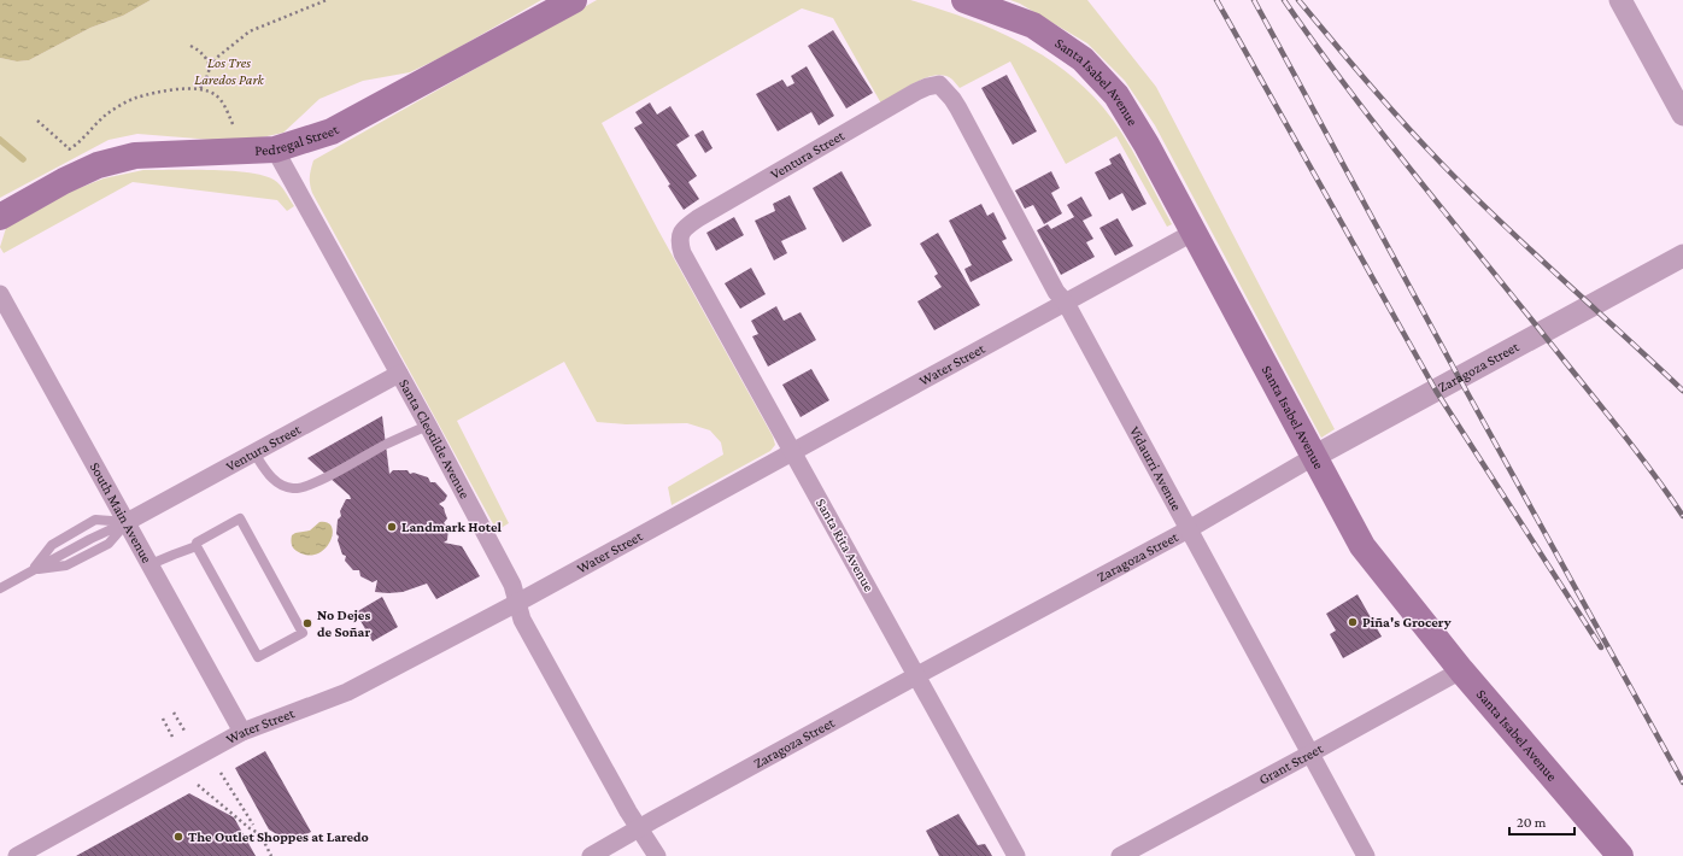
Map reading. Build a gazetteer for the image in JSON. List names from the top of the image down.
{
  "streets": {
    "main road": ["Santa Isabel Avenue", "Pedregal Street"],
    "street": [
      "Ventura Street",
      "Water Street",
      "Zaragoza Street",
      "Santa Cleotilde Avenue",
      "Vidaurri Avenue",
      "South Main Avenue",
      "Santa Rita Avenue",
      "Grant Street"
    ]
  },
  "crossings": [
    ["Santa Isabel Avenue", "Water Street"],
    ["Santa Isabel Avenue", "Zaragoza Street"],
    ["Santa Isabel Avenue", "Grant Street"],
    ["Pedregal Street", "Santa Cleotilde Avenue"],
    ["Ventura Street", "Santa Cleotilde Avenue"],
    ["Ventura Street", "Vidaurri Avenue"],
    ["Ventura Street", "South Main Avenue"],
    ["Ventura Street", "Santa Rita Avenue"],
    ["Water Street", "Santa Cleotilde Avenue"],
    ["Water Street", "Vidaurri Avenue"],
    ["Water Street", "South Main Avenue"],
    ["Water Street", "Santa Rita Avenue"],
    ["Zaragoza Street", "Santa Cleotilde Avenue"],
    ["Zaragoza Street", "Vidaurri Avenue"],
    ["Zaragoza Street", "Santa Rita Avenue"],
    ["Vidaurri Avenue", "Grant Street"]
  ],
  "parks": ["Los Tres Laredos Park"],
  "places": [
    "Landmark Hotel",
    "Piña's Grocery",
    "No Dejes de Soñar",
    "The Outlet Shoppes at Laredo"
  ],
  "scale_bar": "20 m"
}
